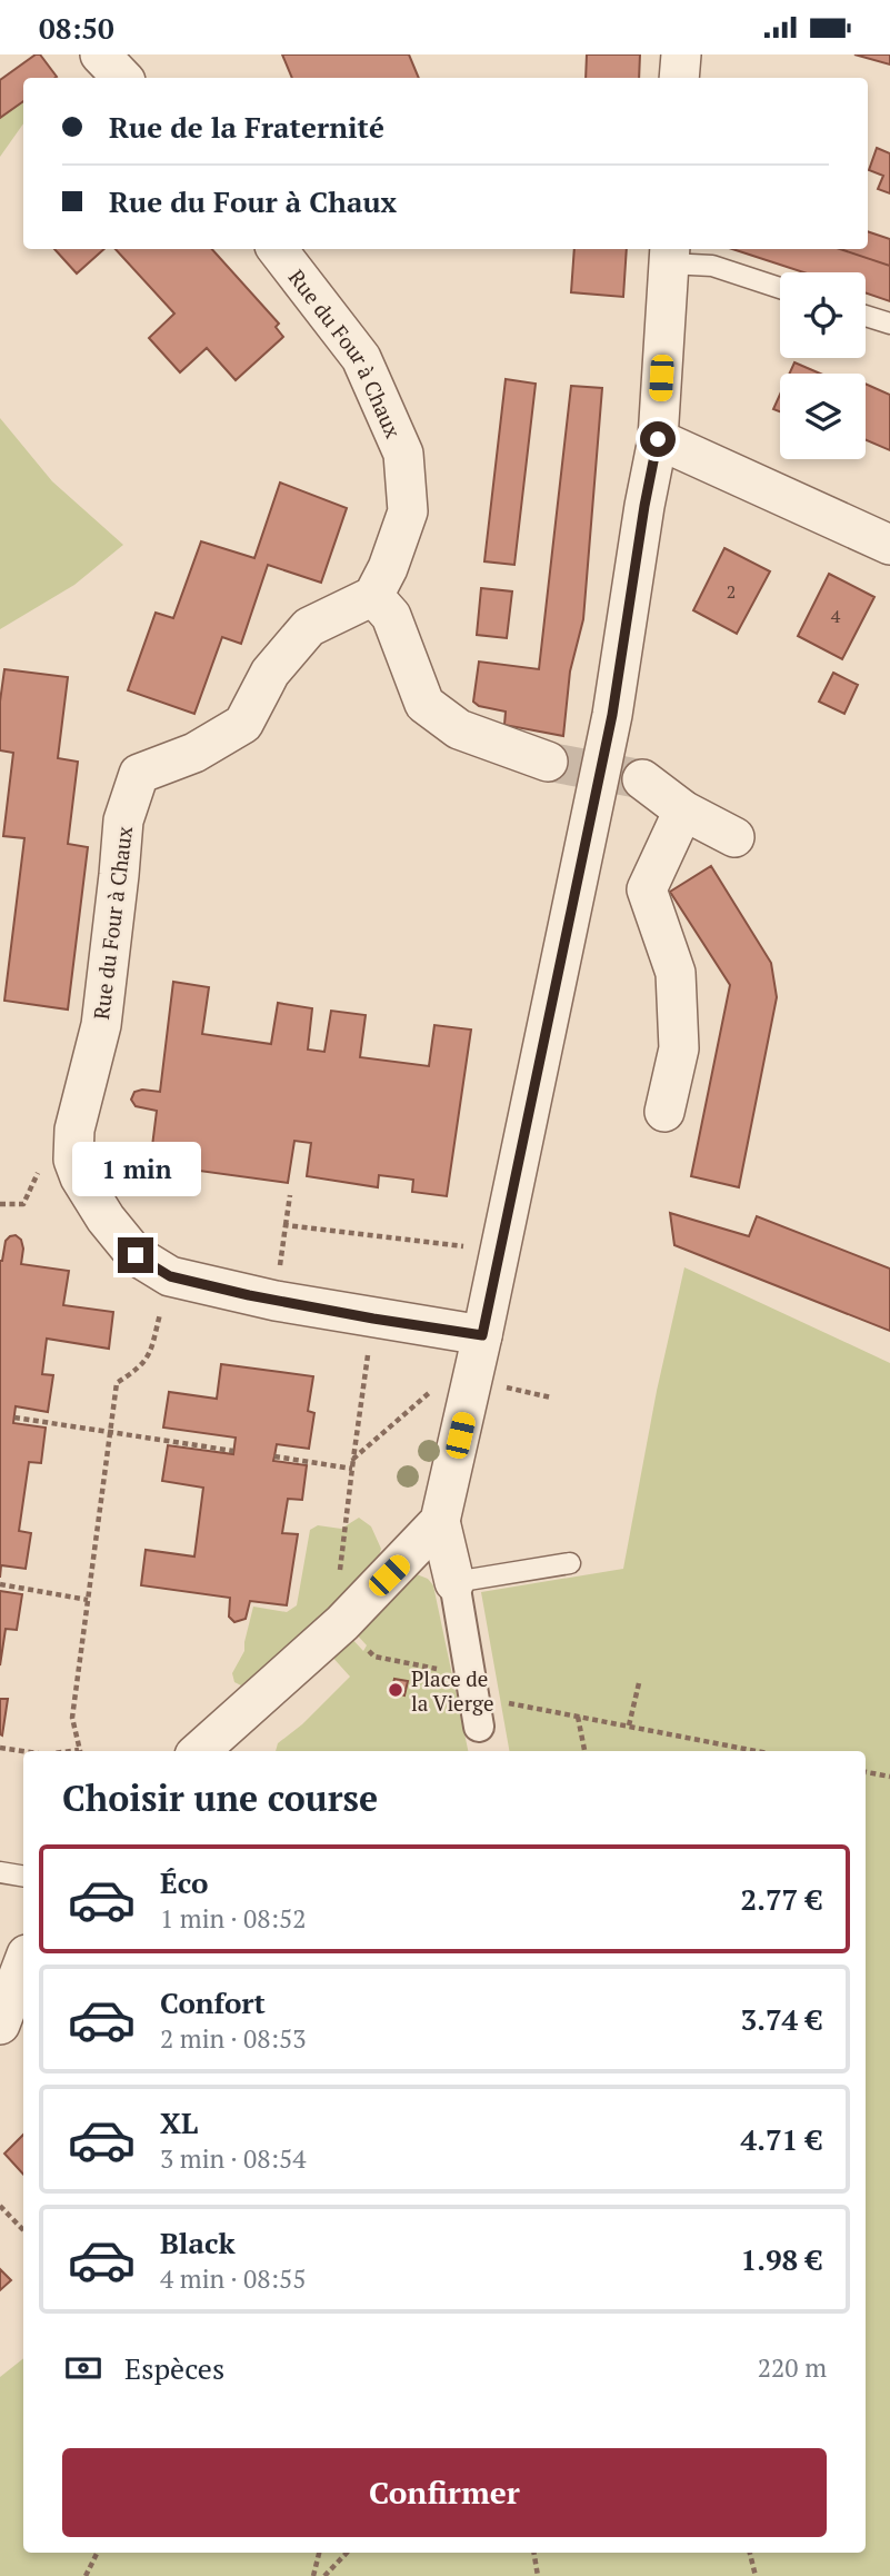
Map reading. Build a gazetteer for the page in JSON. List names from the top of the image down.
{
  "streets": {
    "street": ["Rue du Four à Chaux"]
  },
  "places": ["Place de la Vierge"],
  "house_numbers": ["2", "4"],
  "page": {
    "status": "08:50",
    "banner": ["Rue de la Fraternité", "Rue du Four à Chaux"],
    "bubble": "1 min",
    "heading": "Choisir une course",
    "list": [
      {
        "name": "Éco",
        "note": "1 min · 08:52",
        "value": "2.77 €"
      },
      {
        "name": "Confort",
        "note": "2 min · 08:53",
        "value": "3.74 €"
      },
      {
        "name": "XL",
        "note": "3 min · 08:54",
        "value": "4.71 €"
      },
      {
        "name": "Black",
        "note": "4 min · 08:55",
        "value": "1.98 €"
      }
    ],
    "pay": ["Espèces", "220 m"],
    "buttons": "Confirmer"
  }
}
